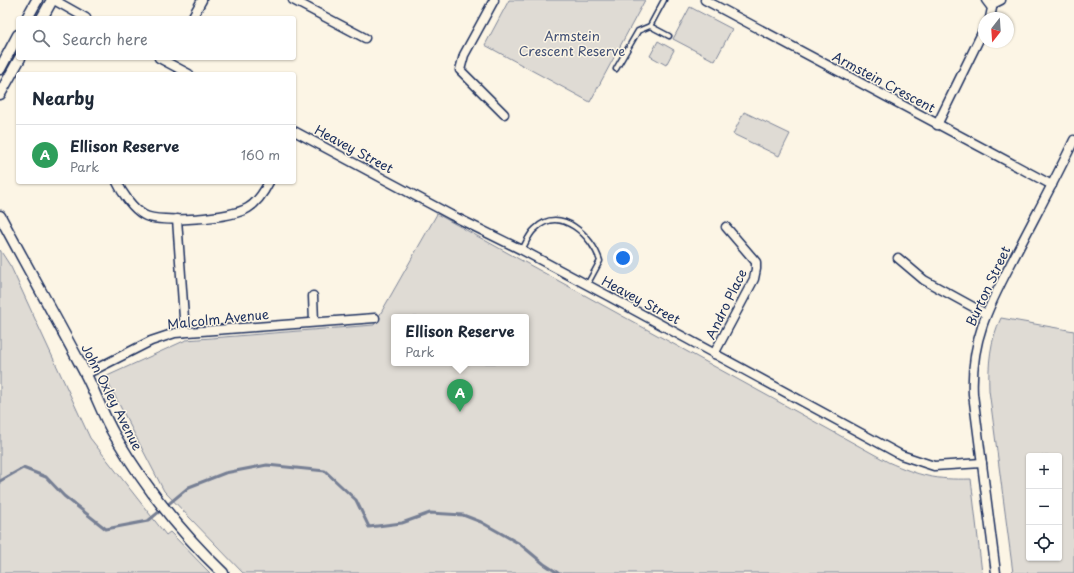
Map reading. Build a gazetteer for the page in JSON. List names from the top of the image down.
{
  "streets": {
    "street": [
      "Armstein Crescent",
      "Heavey Street",
      "Burton Street",
      "Andro Place",
      "Malcolm Avenue",
      "John Oxley Avenue"
    ]
  },
  "crossings": [
    ["Armstein Crescent", "Burton Street"],
    ["Heavey Street", "Burton Street"],
    ["Heavey Street", "Andro Place"],
    ["Malcolm Avenue", "John Oxley Avenue"]
  ],
  "parks": ["Armstein Crescent Reserve"],
  "north": "bottom",
  "page": {
    "search": "Search here",
    "heading": "Nearby",
    "list": [
      {
        "mark": "A",
        "name": "Ellison Reserve",
        "note": "Park",
        "value": "160 m"
      }
    ],
    "popup": ["Ellison Reserve", "Park"],
    "pins": "A",
    "map_buttons": ["+", "−"]
  }
}
